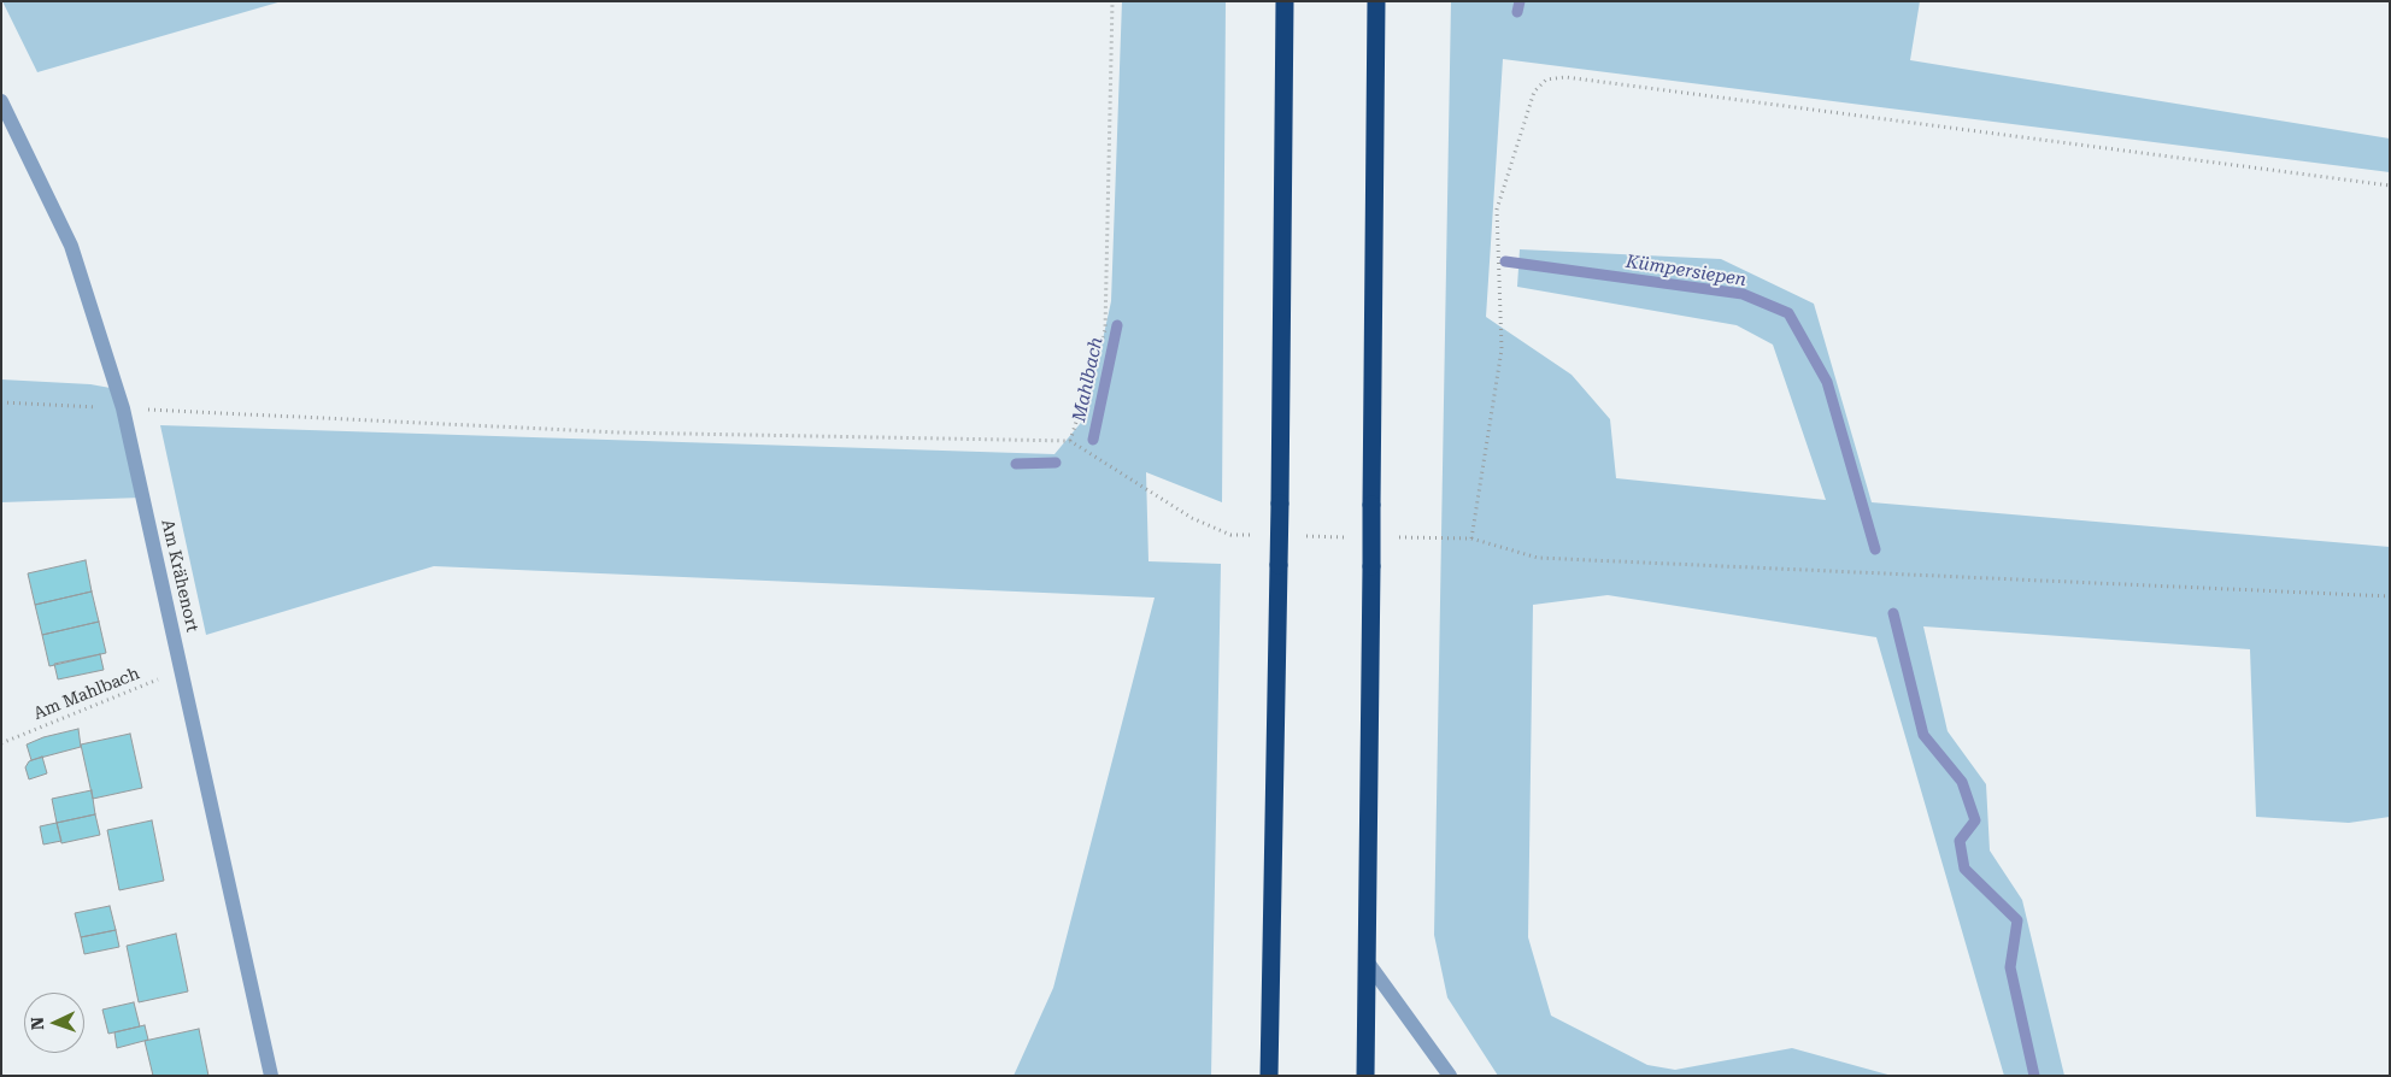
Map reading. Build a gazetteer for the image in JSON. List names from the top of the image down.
{
  "streets": {
    "street": ["Am Krähenort"],
    "path": ["Am Mahlbach"]
  },
  "crossings": [
    ["Am Krähenort", "Am Mahlbach"]
  ],
  "water": ["Kümpersiepen", "Mahlbach"],
  "north": "left"
}
